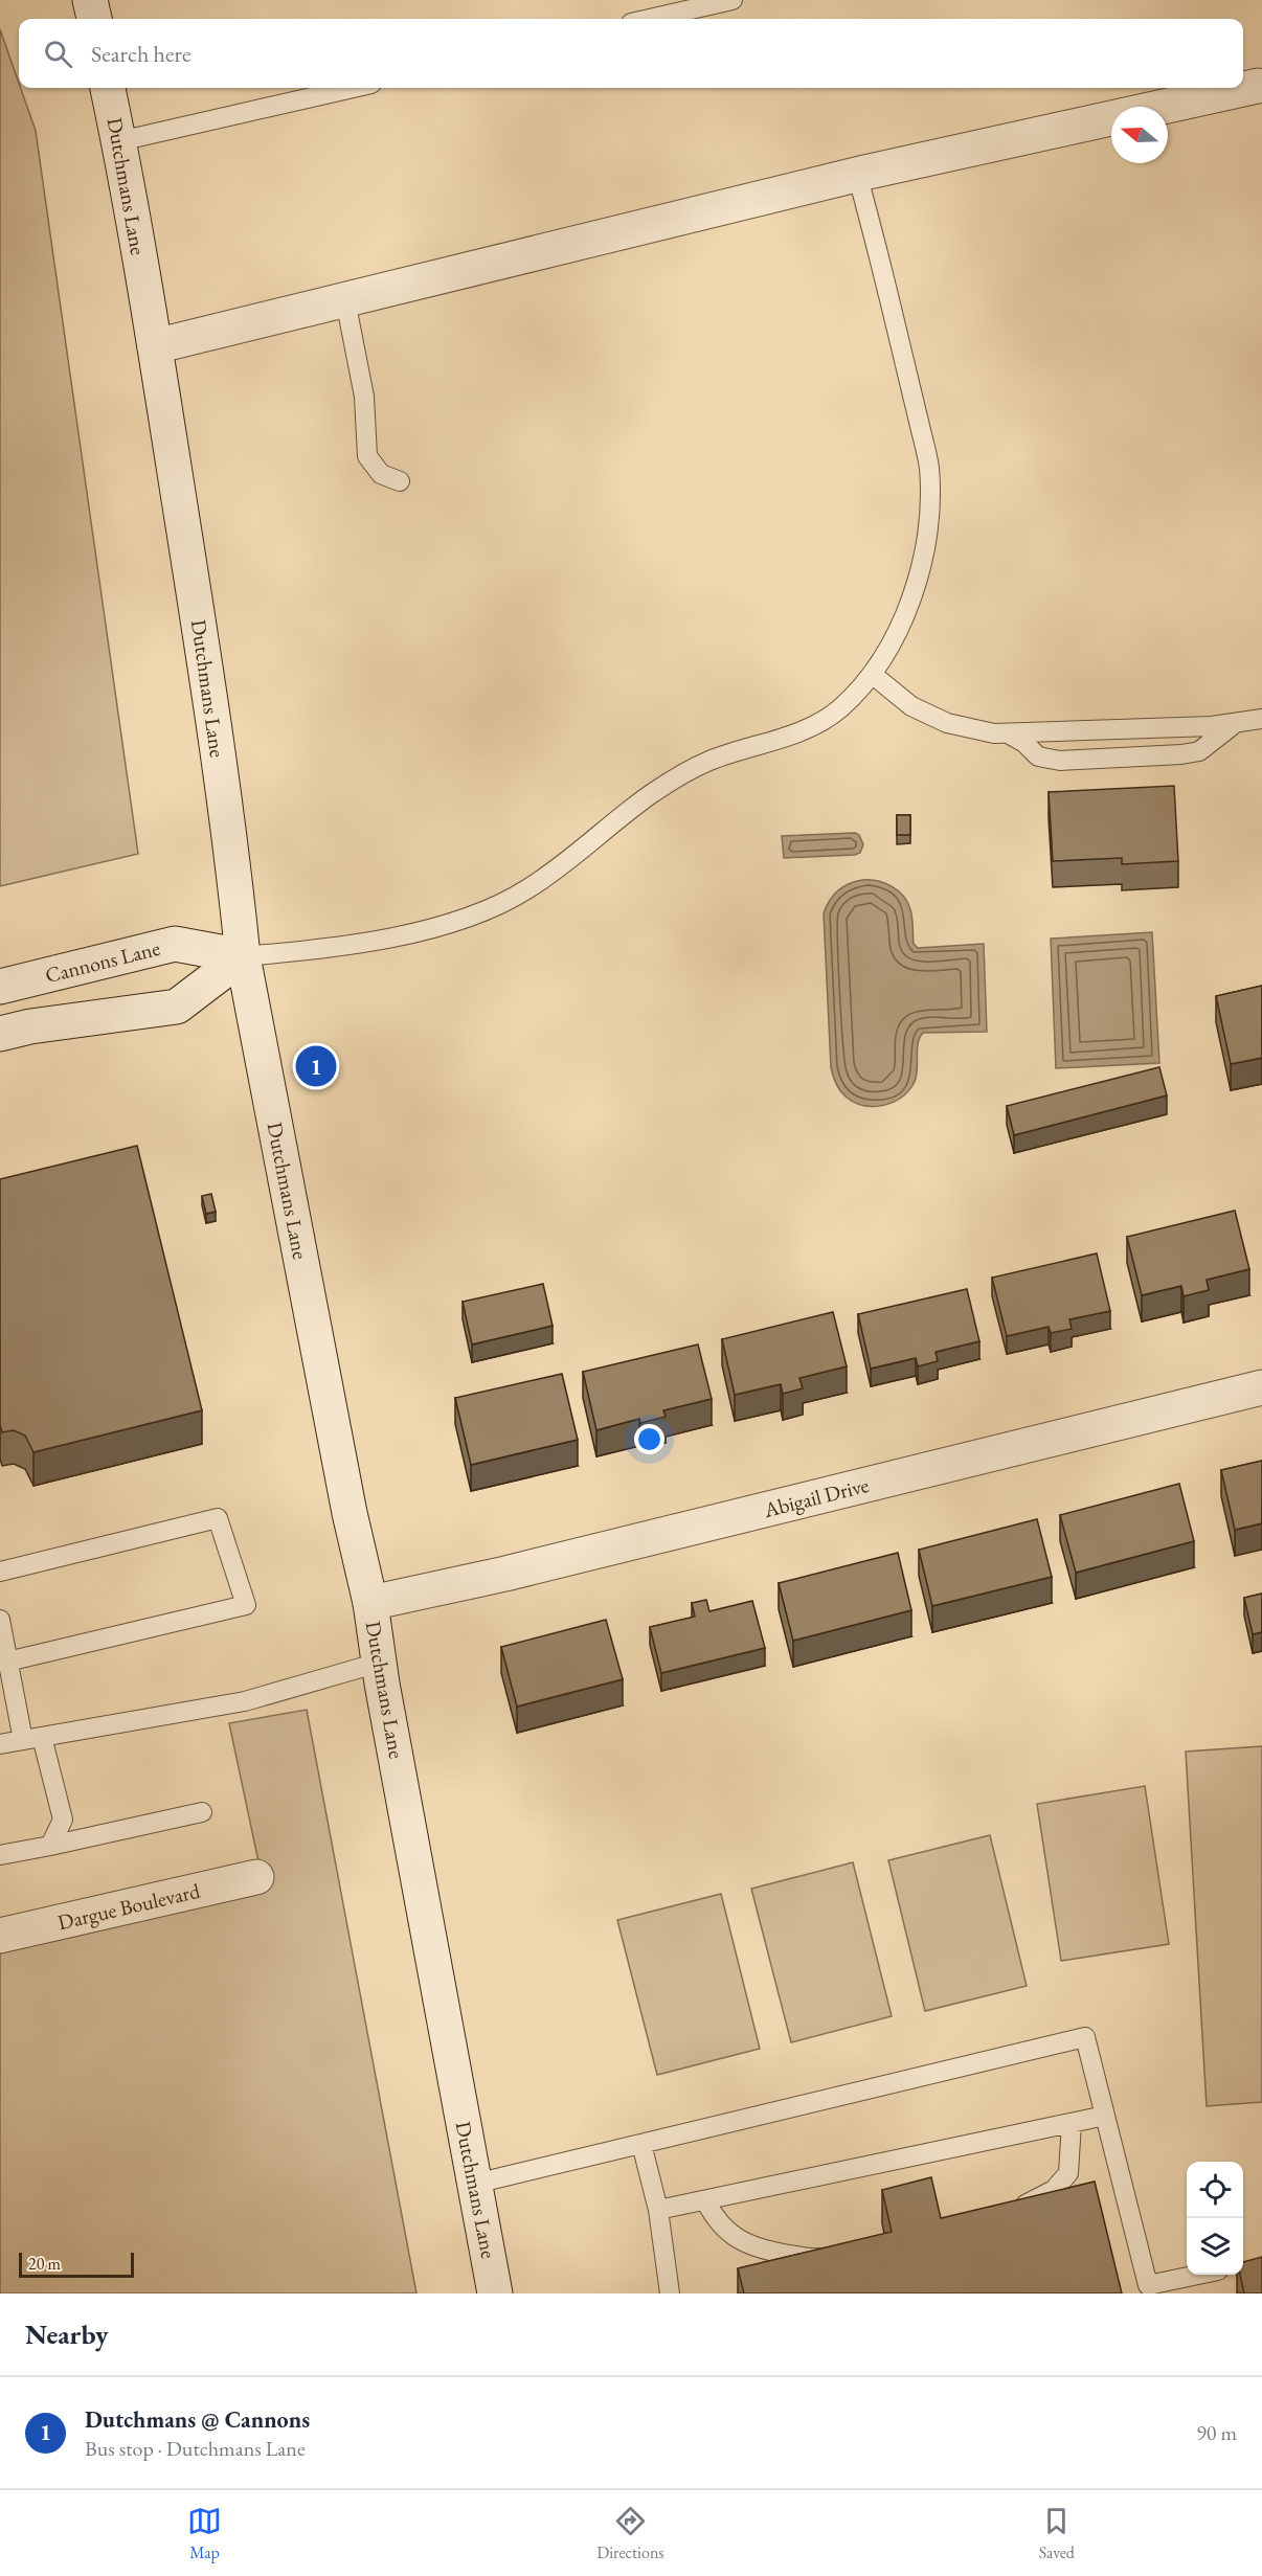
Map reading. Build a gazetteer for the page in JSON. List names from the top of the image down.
{
  "streets": {
    "main road": [
      "Dutchmans Lane",
      "Cannons Lane",
      "Abigail Drive",
      "Dargue Boulevard"
    ]
  },
  "crossings": [
    ["Dutchmans Lane", "Cannons Lane"],
    ["Dutchmans Lane", "Abigail Drive"]
  ],
  "scale_bar": "20 m",
  "north": "left",
  "page": {
    "search": "Search here",
    "pins": "1",
    "scale": "20 m",
    "heading": "Nearby",
    "list": [
      {
        "mark": "1",
        "name": "Dutchmans @ Cannons",
        "note": "Bus stop · Dutchmans Lane",
        "value": "90 m"
      }
    ],
    "nav": ["Map", "Directions", "Saved"]
  }
}
